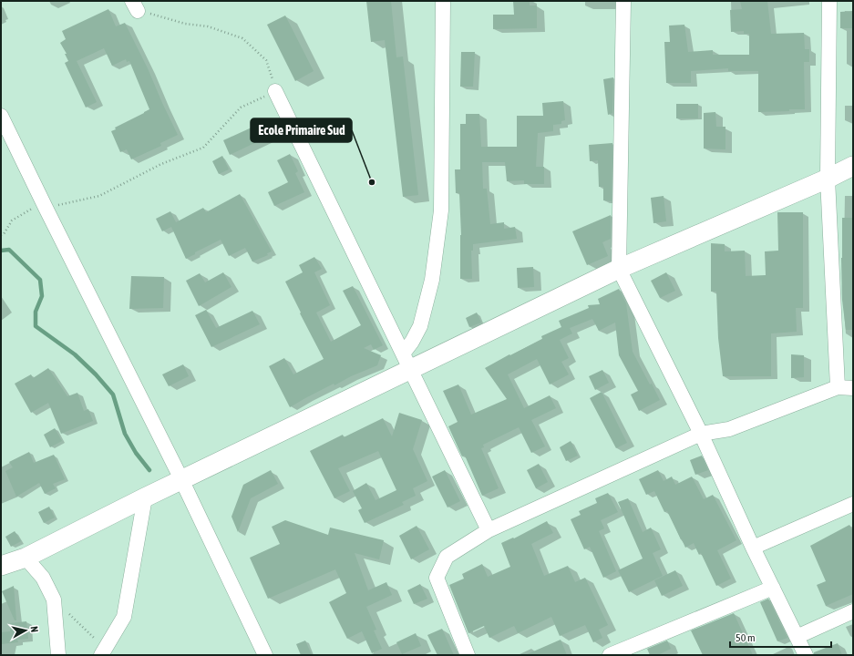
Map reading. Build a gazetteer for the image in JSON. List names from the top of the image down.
{
  "places": ["Ecole Primaire Sud"],
  "scale_bar": "50 m",
  "north": "right"
}
